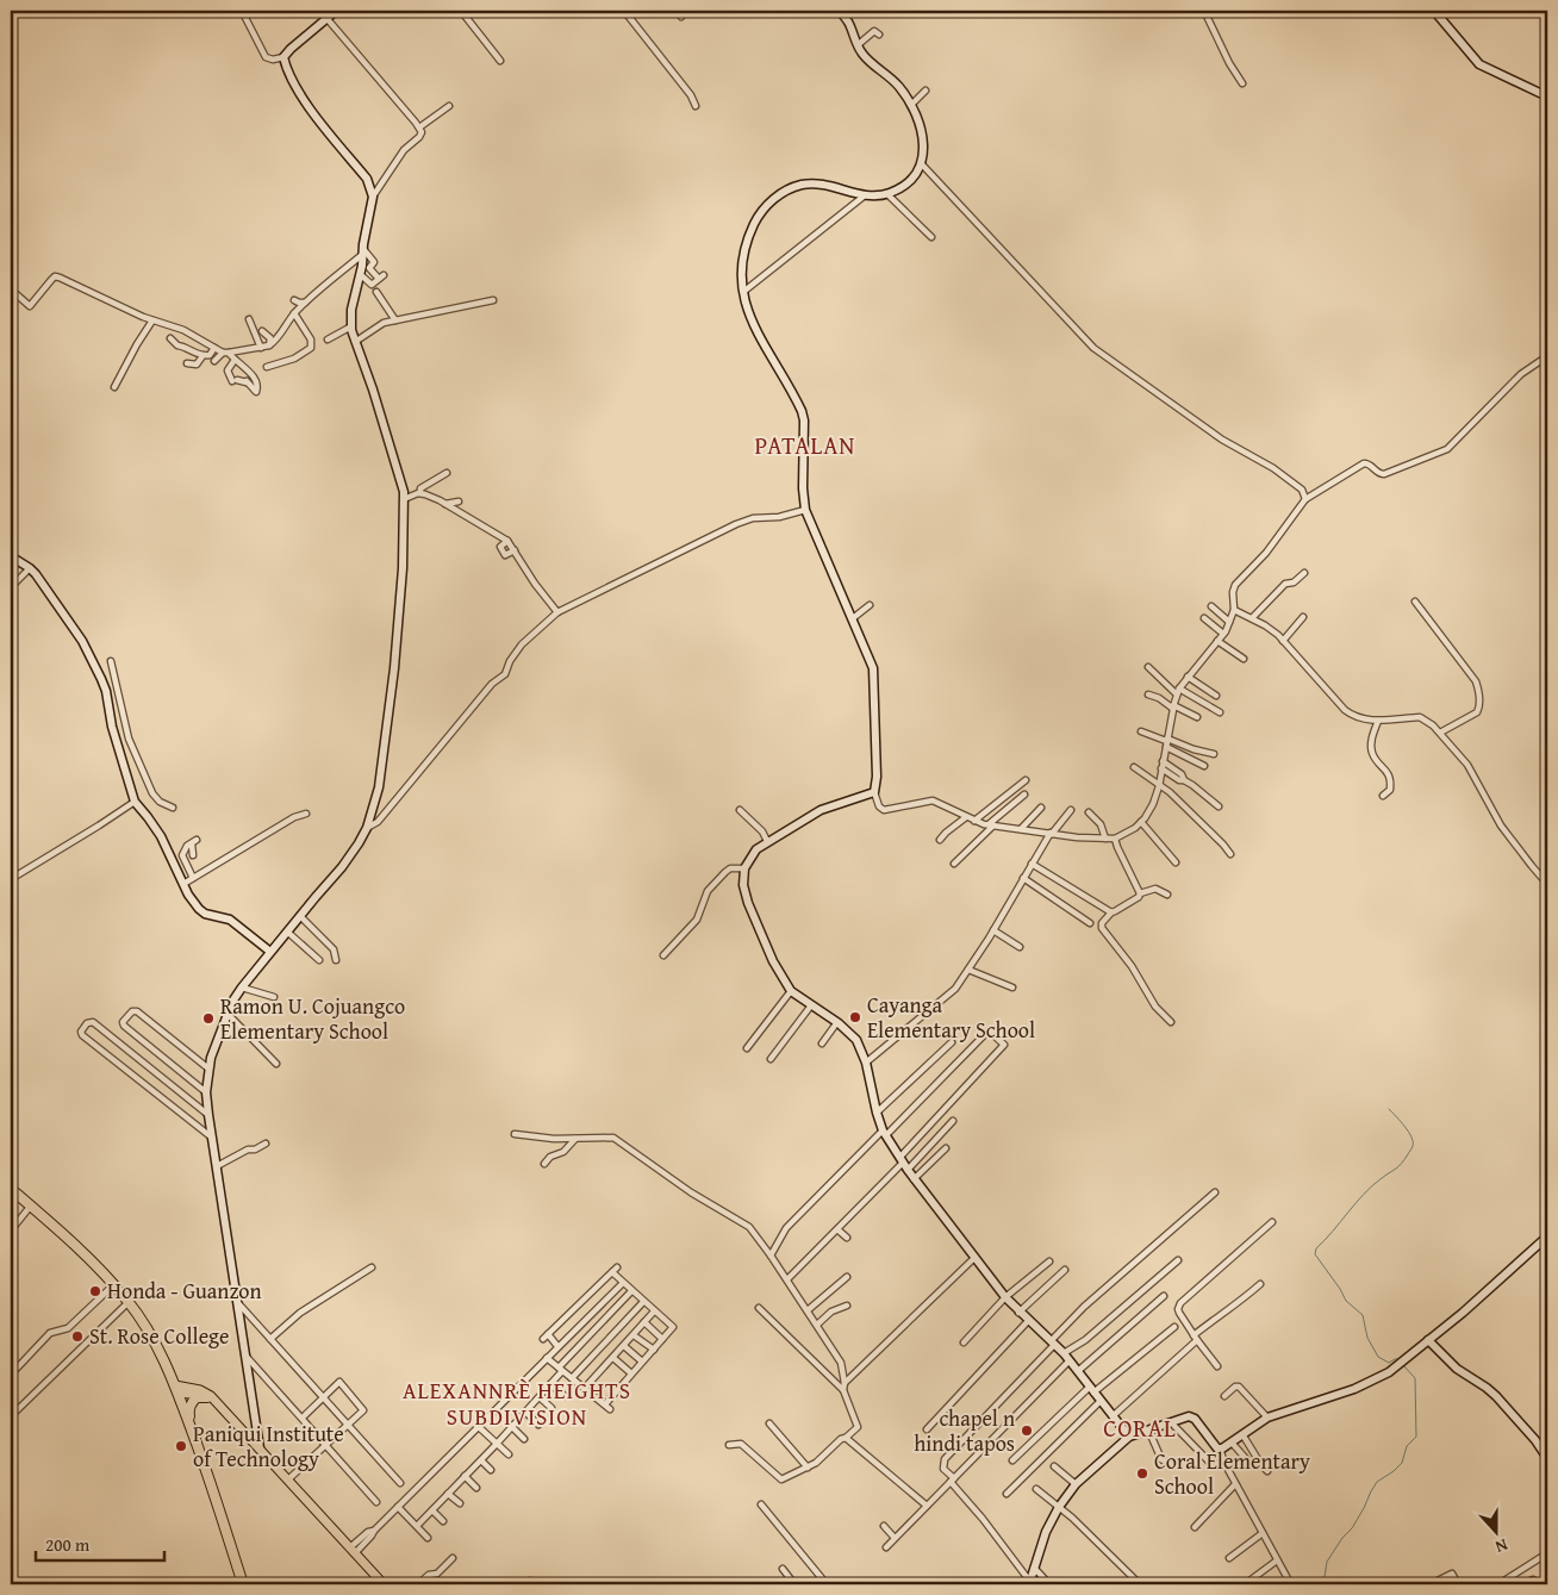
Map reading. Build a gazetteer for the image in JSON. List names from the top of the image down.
{
  "districts": ["PATALAN", "ALEXANNRÈ HEIGHTS SUBDIVISION", "CORAL"],
  "places": [
    "Cayanga Elementary School",
    "Ramon U. Cojuangco Elementary School",
    "Honda - Guanzon",
    "St. Rose College",
    "chapel n hindi tapos",
    "Paniqui Institute of Technology",
    "Coral Elementary School"
  ],
  "scale_bar": "200 m",
  "north": "bottom"
}
